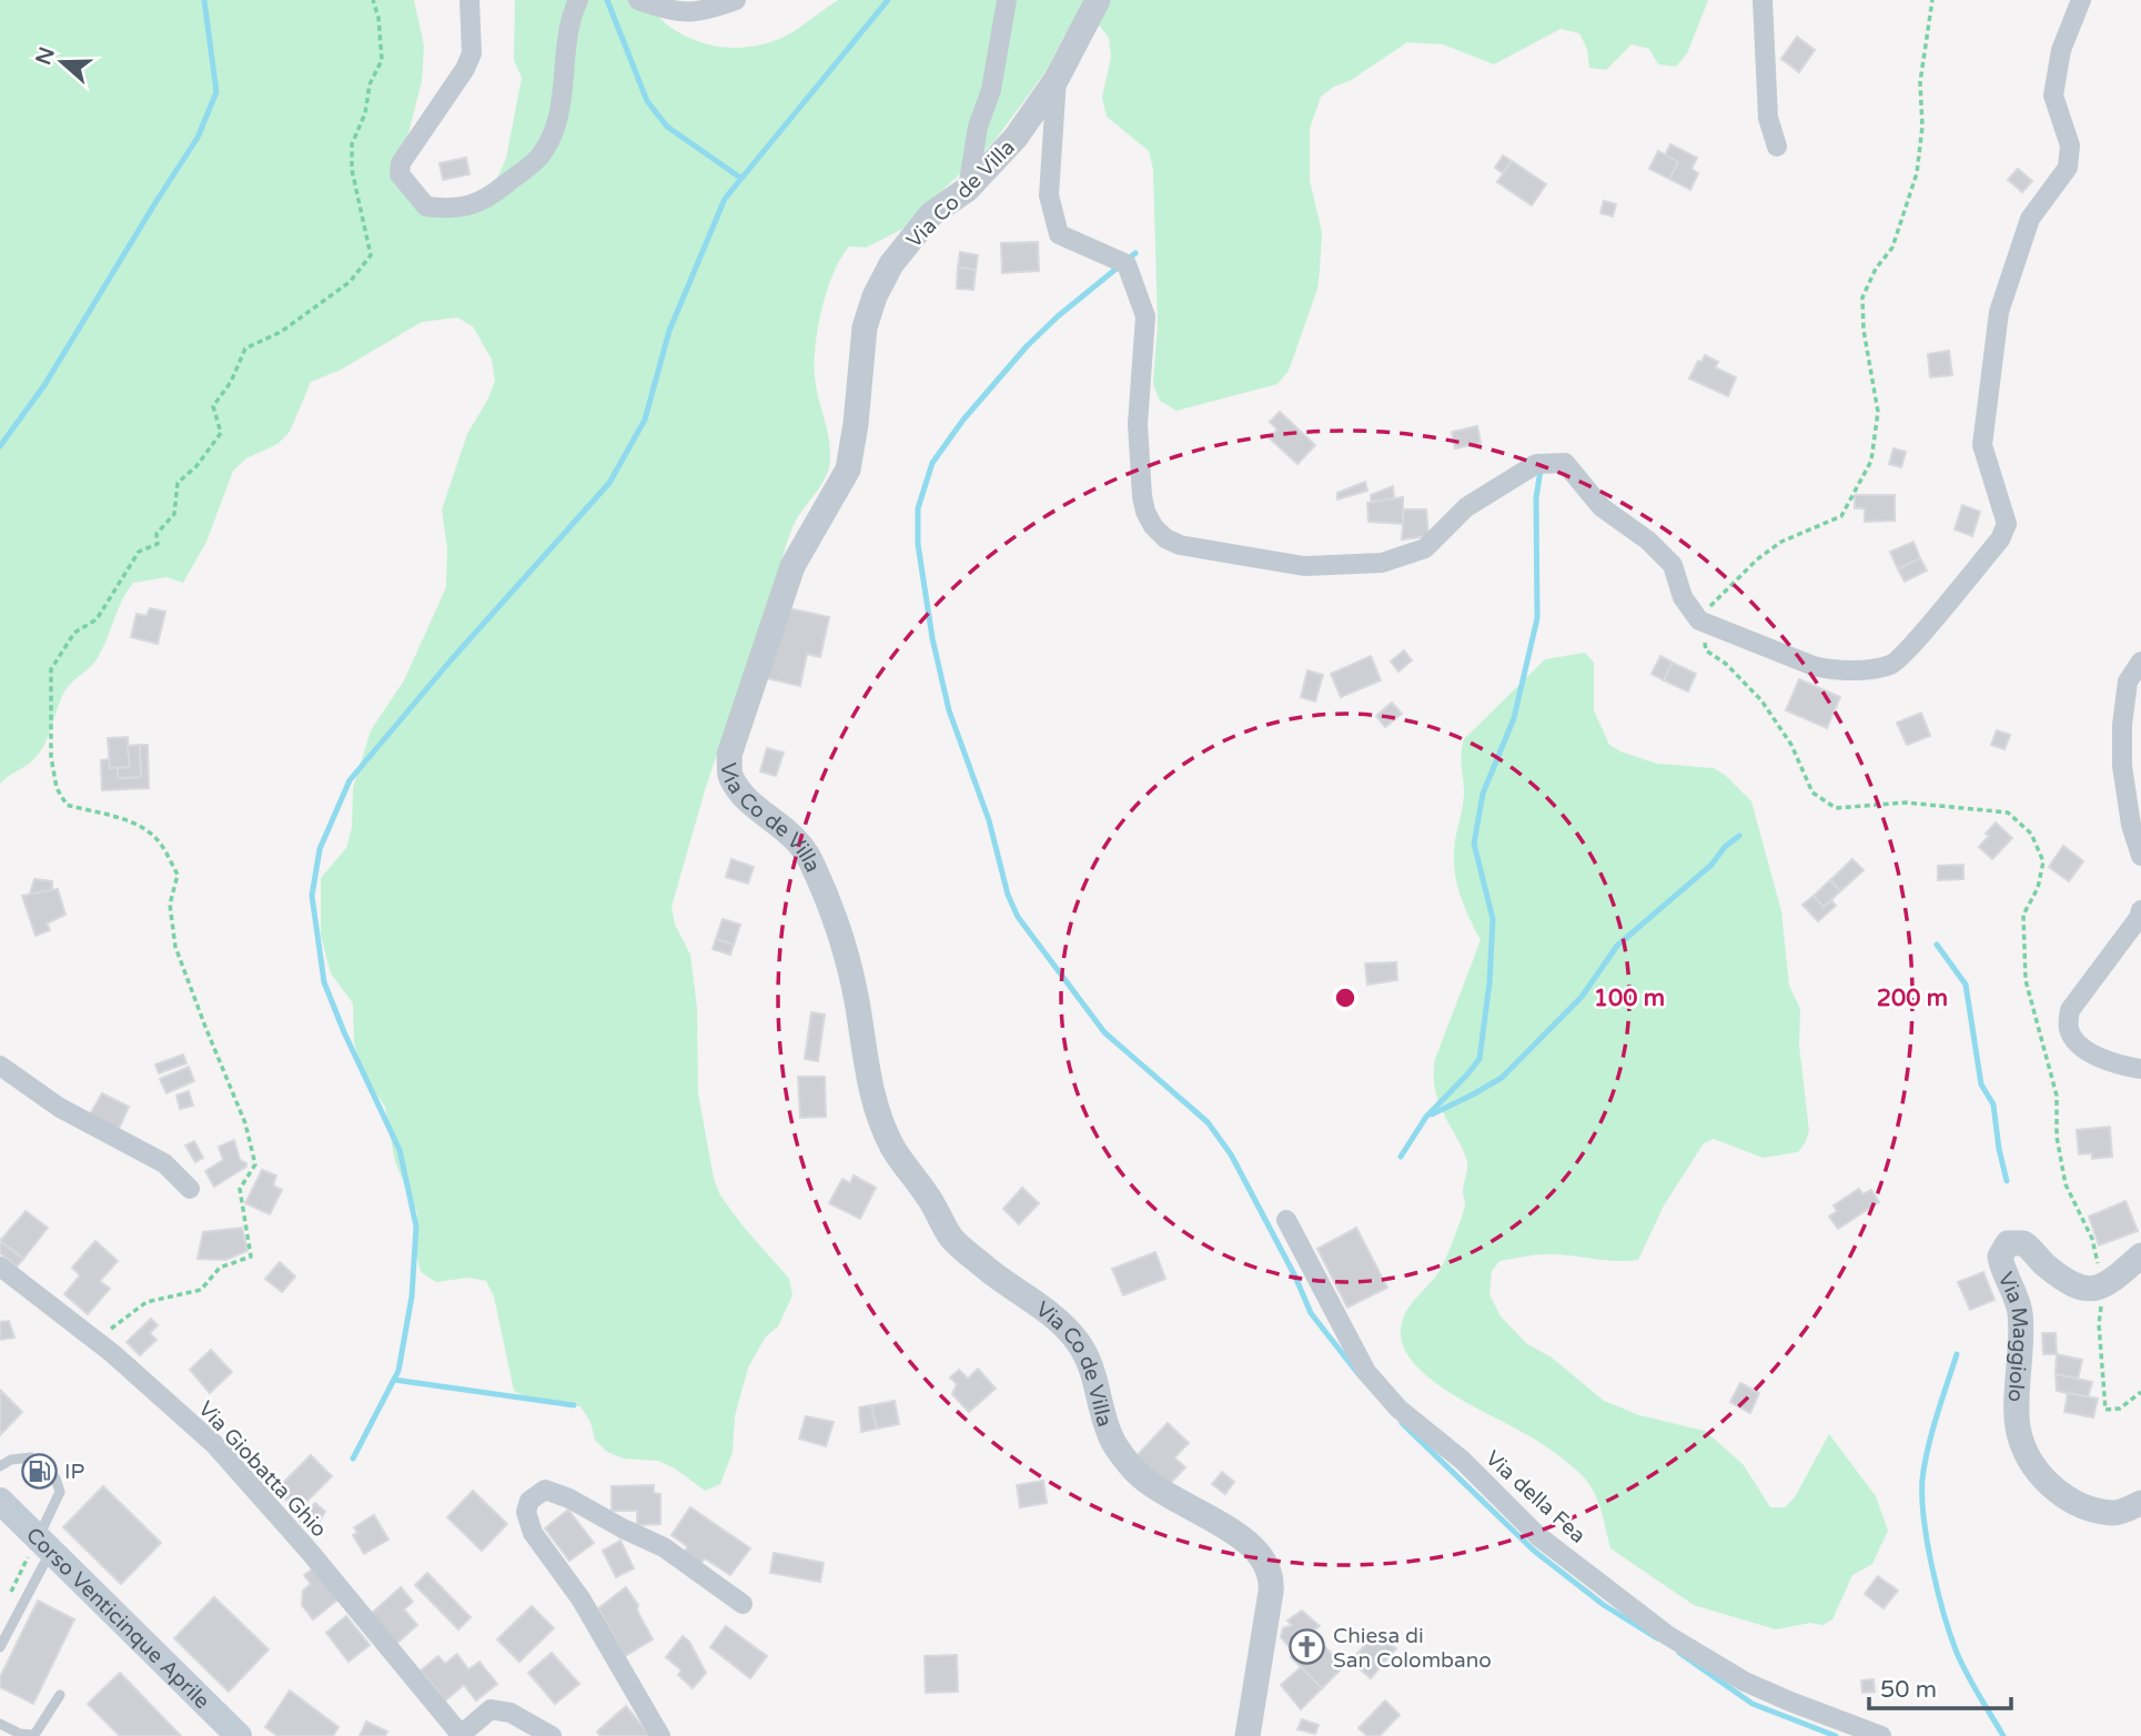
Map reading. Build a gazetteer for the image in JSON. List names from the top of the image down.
{
  "streets": {
    "main road": ["Corso Venticinque Aprile"],
    "street": [
      "Via Co de Villa",
      "Via Maggiolo",
      "Via Giobatta Ghio",
      "Via della Fea"
    ]
  },
  "places": {
    "fuel station": ["IP"],
    "church": ["Chiesa di San Colombano"]
  },
  "scale_bar": "50 m",
  "north": "left",
  "rings": ["100 m", "200 m"]
}
